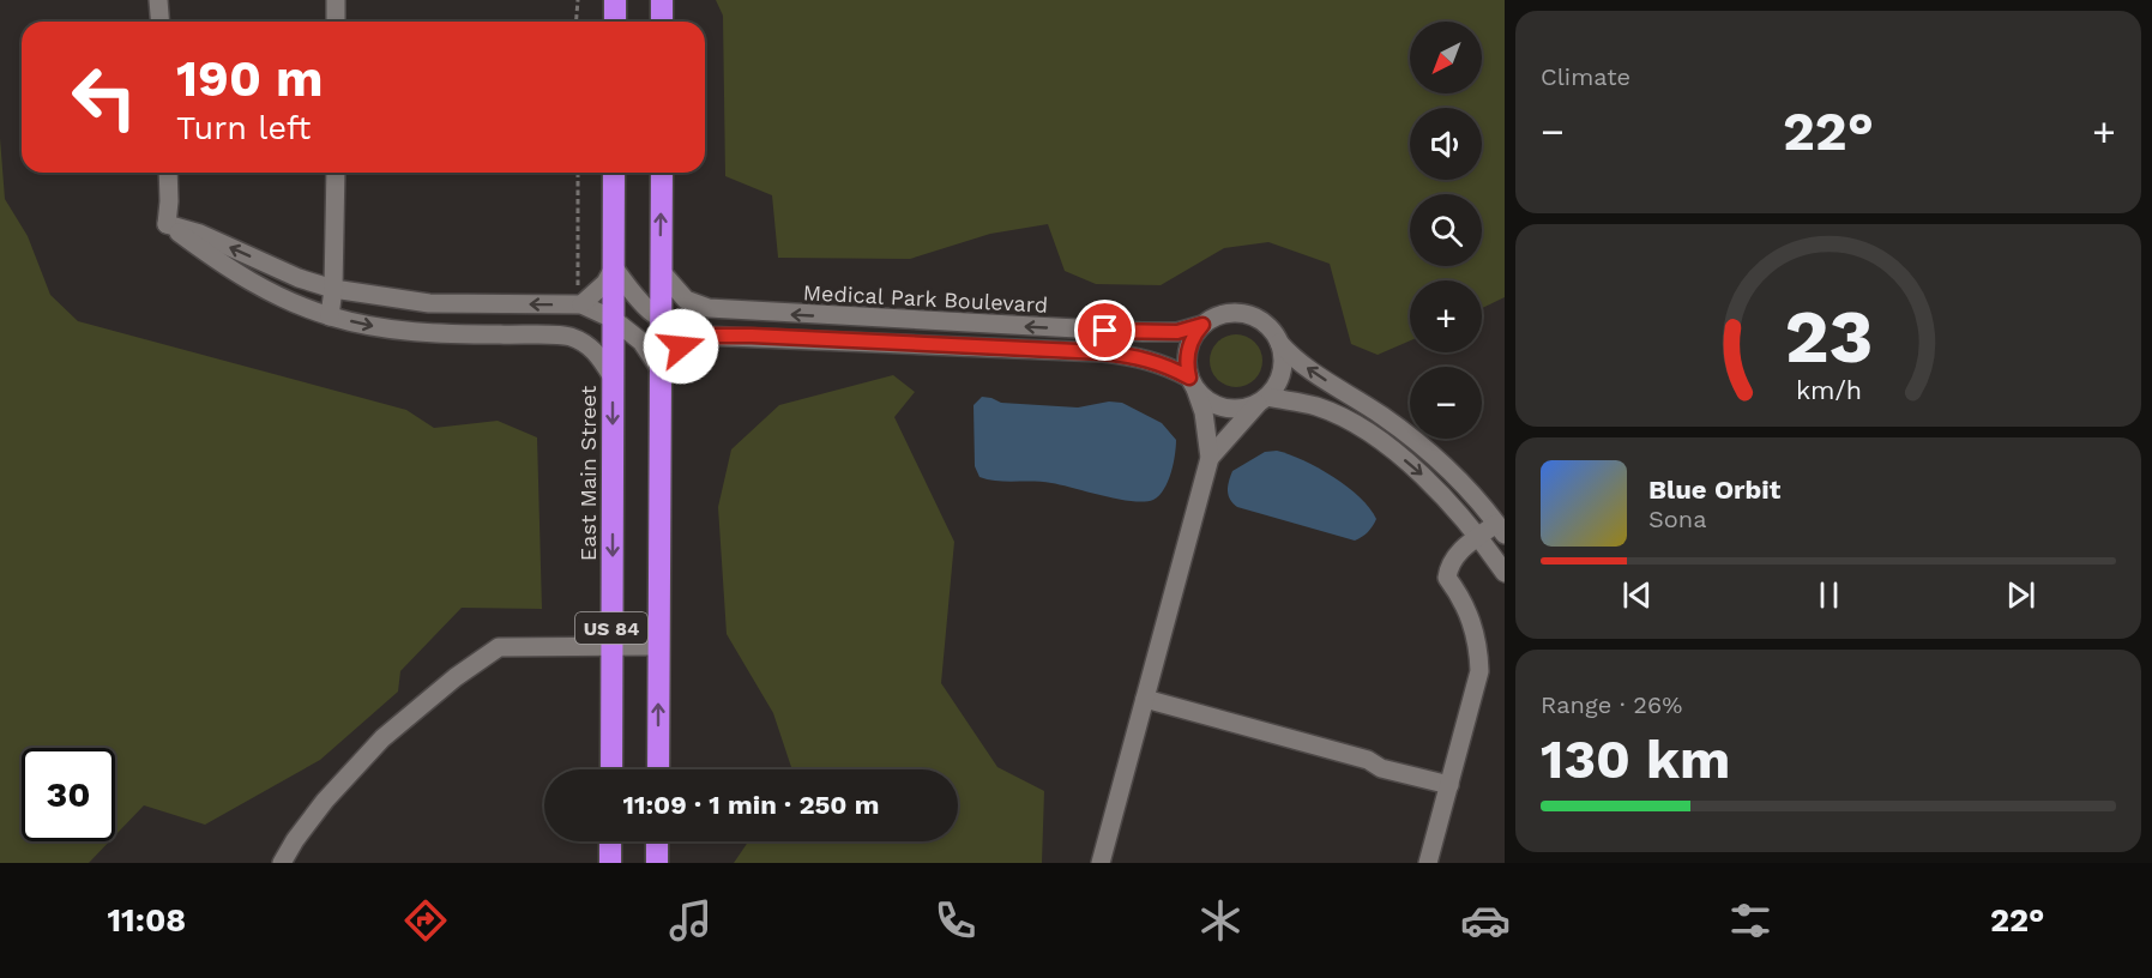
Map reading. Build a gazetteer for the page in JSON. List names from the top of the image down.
{
  "streets": {
    "highway": ["East Main Street", "US 84"],
    "street": ["Medical Park Boulevard"]
  },
  "crossings": [
    ["Medical Park Boulevard", "East Main Street"],
    ["Medical Park Boulevard", "US 84"]
  ],
  "north": "bottom left",
  "page": {
    "tile": [
      "Climate",
      ["Range · 26%", "130 km"]
    ],
    "map_buttons": ["+", "−"],
    "turn": ["190 m", "Turn left"],
    "heat": ["−", "22°", "+"],
    "song": ["Blue Orbit", "Sona"],
    "limit": "30",
    "trip": "11:09 · 1 min · 250 m",
    "tabs": ["11:08", "22°"],
    "gauge": ["23", "km/h"]
  }
}
